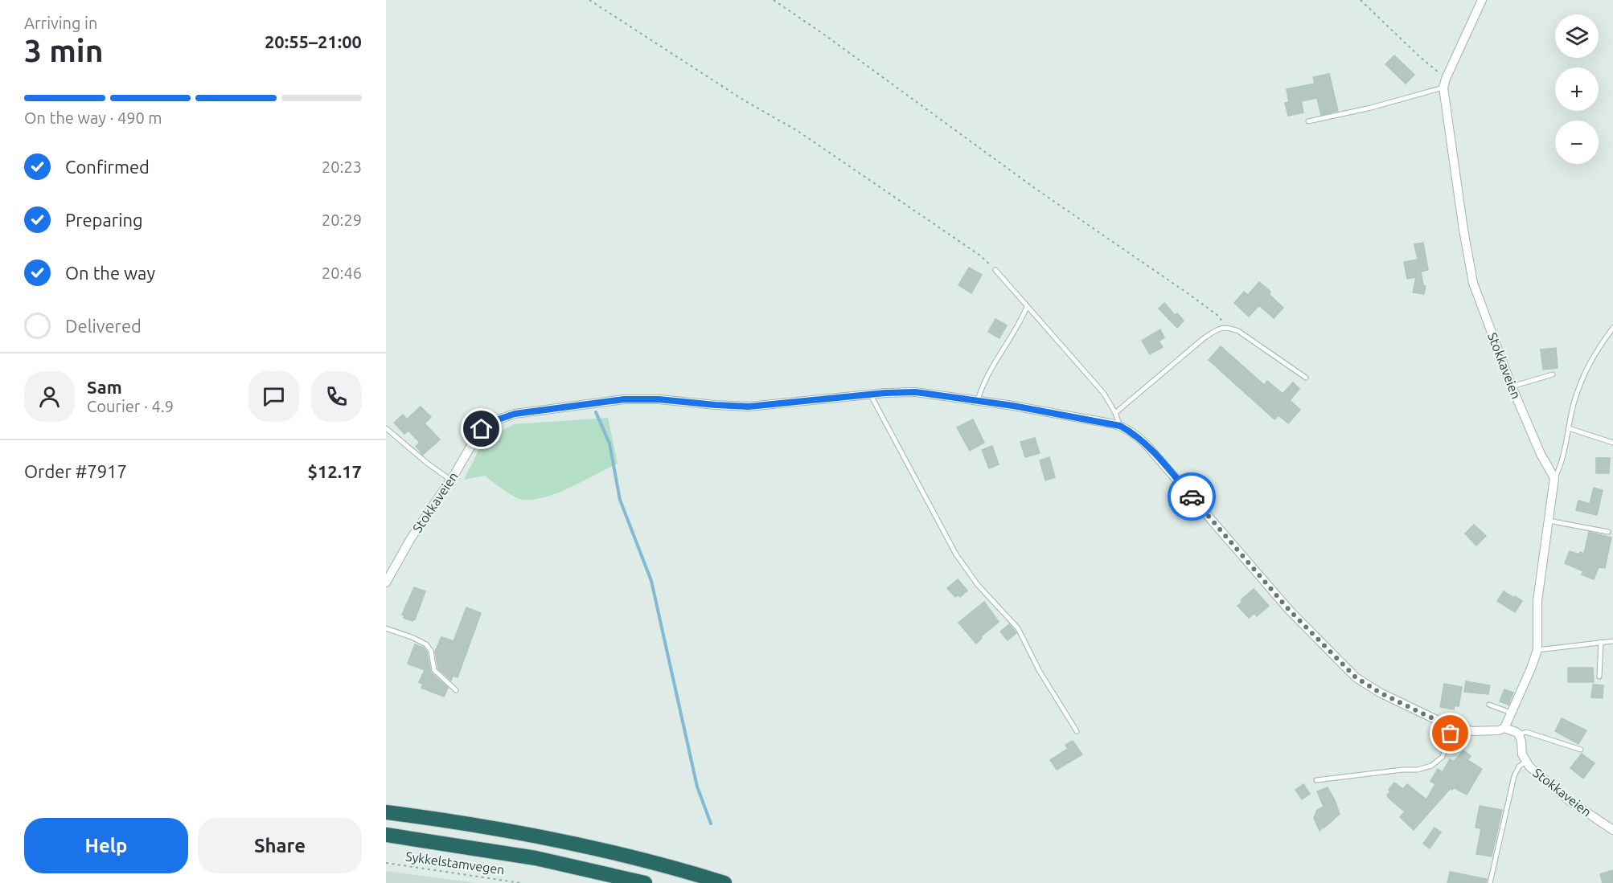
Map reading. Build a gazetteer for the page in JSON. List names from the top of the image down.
{
  "streets": {
    "street": ["Stokkaveien"],
    "path": ["Sykkelstamvegen"]
  },
  "page": {
    "heading": ["3 min", "Arriving in", "20:55–21:00"],
    "panel": [
      "Sam",
      "Courier · 4.9",
      "Order #7917",
      "$12.17"
    ],
    "map_buttons": ["+", "−"],
    "bar": "On the way · 490 m",
    "list": [
      ["Confirmed", "20:23"],
      ["Preparing", "20:29"],
      ["On the way", "20:46"],
      "Delivered"
    ],
    "buttons": ["Help", "Share"]
  }
}
